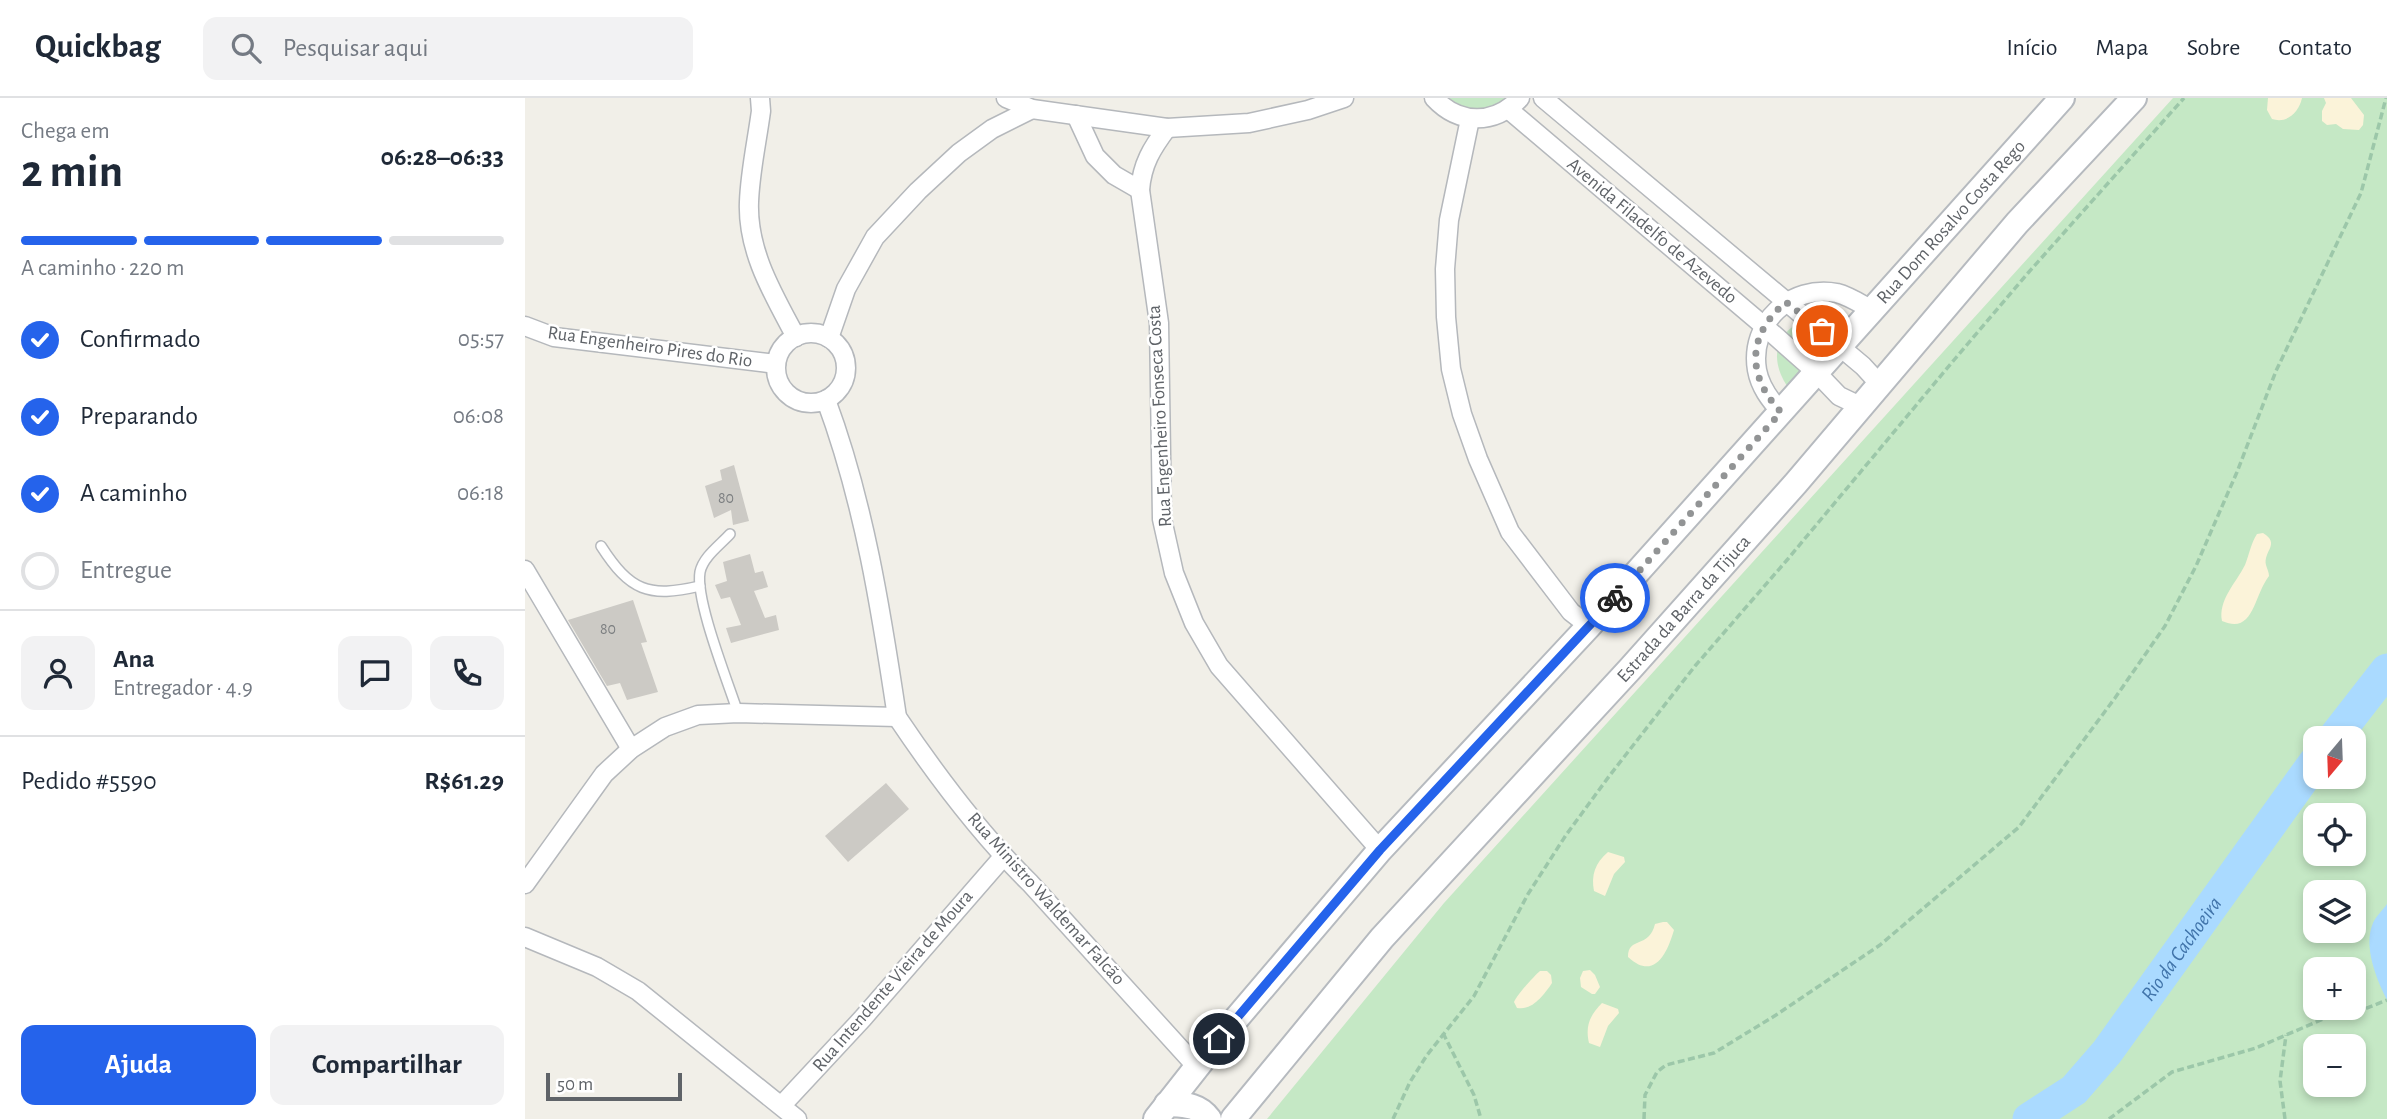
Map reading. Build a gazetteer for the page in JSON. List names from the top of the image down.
{
  "streets": {
    "main road": ["Rua Dom Rosalvo Costa Rego", "Estrada da Barra da Tijuca"],
    "street": [
      "Avenida Filadelfo de Azevedo",
      "Rua Engenheiro Pires do Rio",
      "Rua Engenheiro Fonseca Costa",
      "Rua Ministro Waldemar Falcão",
      "Rua Intendente Vieira de Moura"
    ]
  },
  "crossings": [
    ["Rua Dom Rosalvo Costa Rego", "Avenida Filadelfo de Azevedo"],
    ["Rua Dom Rosalvo Costa Rego", "Rua Engenheiro Fonseca Costa"],
    ["Rua Dom Rosalvo Costa Rego", "Rua Ministro Waldemar Falcão"],
    ["Avenida Filadelfo de Azevedo", "Estrada da Barra da Tijuca"],
    ["Rua Engenheiro Pires do Rio", "Rua Ministro Waldemar Falcão"],
    ["Rua Ministro Waldemar Falcão", "Rua Intendente Vieira de Moura"]
  ],
  "water": ["Rio da Cachoeira"],
  "house_numbers": ["80", "80"],
  "scale_bar": "50 m",
  "north": "bottom",
  "page": {
    "header": "Quickbag",
    "search": "Pesquisar aqui",
    "nav": [
      "Início",
      "Mapa",
      "Sobre",
      "Contato"
    ],
    "heading": ["2 min", "Chega em", "06:28–06:33"],
    "panel": [
      "Ana",
      "Entregador · 4.9",
      "Pedido #5590",
      "R$61.29"
    ],
    "bar": "A caminho · 220 m",
    "list": [
      ["Confirmado", "05:57"],
      ["Preparando", "06:08"],
      ["A caminho", "06:18"],
      "Entregue"
    ],
    "map_buttons": ["+", "−"],
    "buttons": ["Ajuda", "Compartilhar"],
    "scale": "50 m"
  }
}
